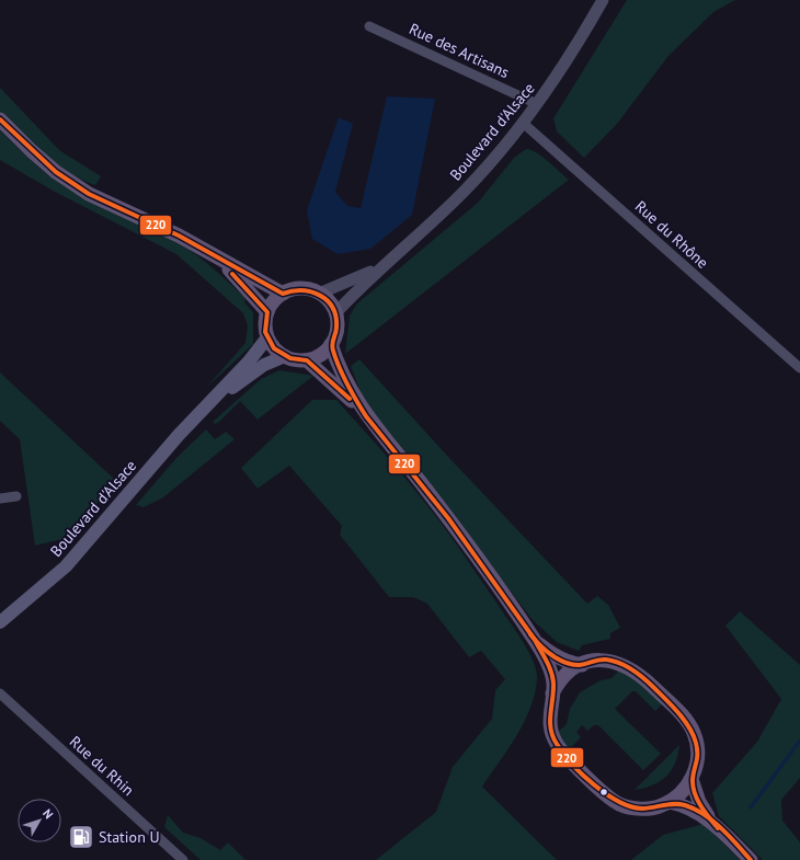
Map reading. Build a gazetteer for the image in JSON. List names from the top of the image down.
{
  "streets": {
    "main road": ["Boulevard d'Alsace"],
    "street": ["Rue des Artisans", "Rue du Rhône", "Rue du Rhin"]
  },
  "crossings": [
    ["Rue des Artisans", "Boulevard d'Alsace"],
    ["Boulevard d'Alsace", "Rue du Rhône"]
  ],
  "places": {
    "fuel station": ["Station U"]
  },
  "lines": ["transit line 220"],
  "north": "top right"
}
